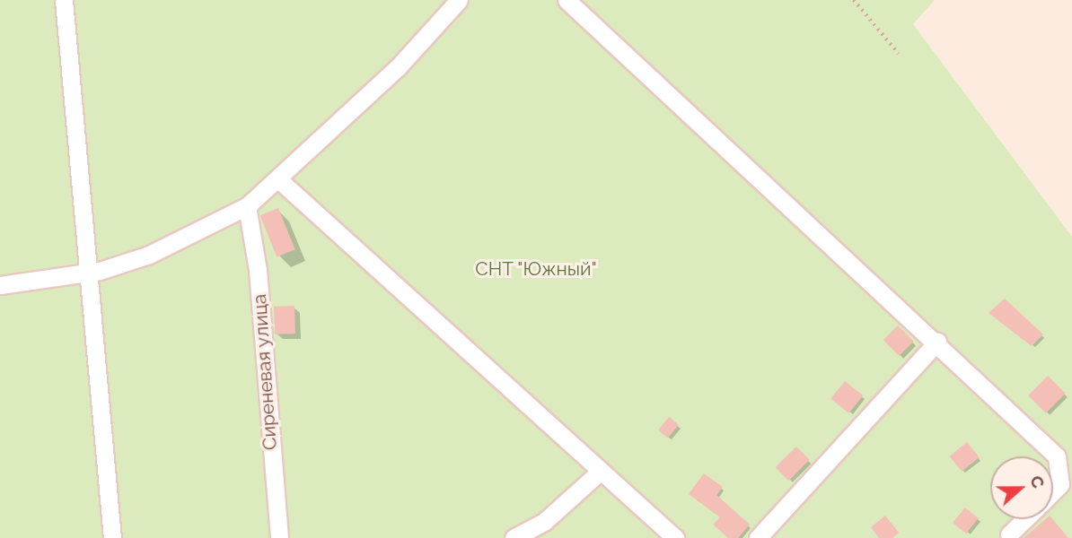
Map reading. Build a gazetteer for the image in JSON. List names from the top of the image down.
{
  "streets": {
    "street": ["Сиреневая улица"]
  },
  "parks": ["СНТ \"Южный\""],
  "north": "right"
}
